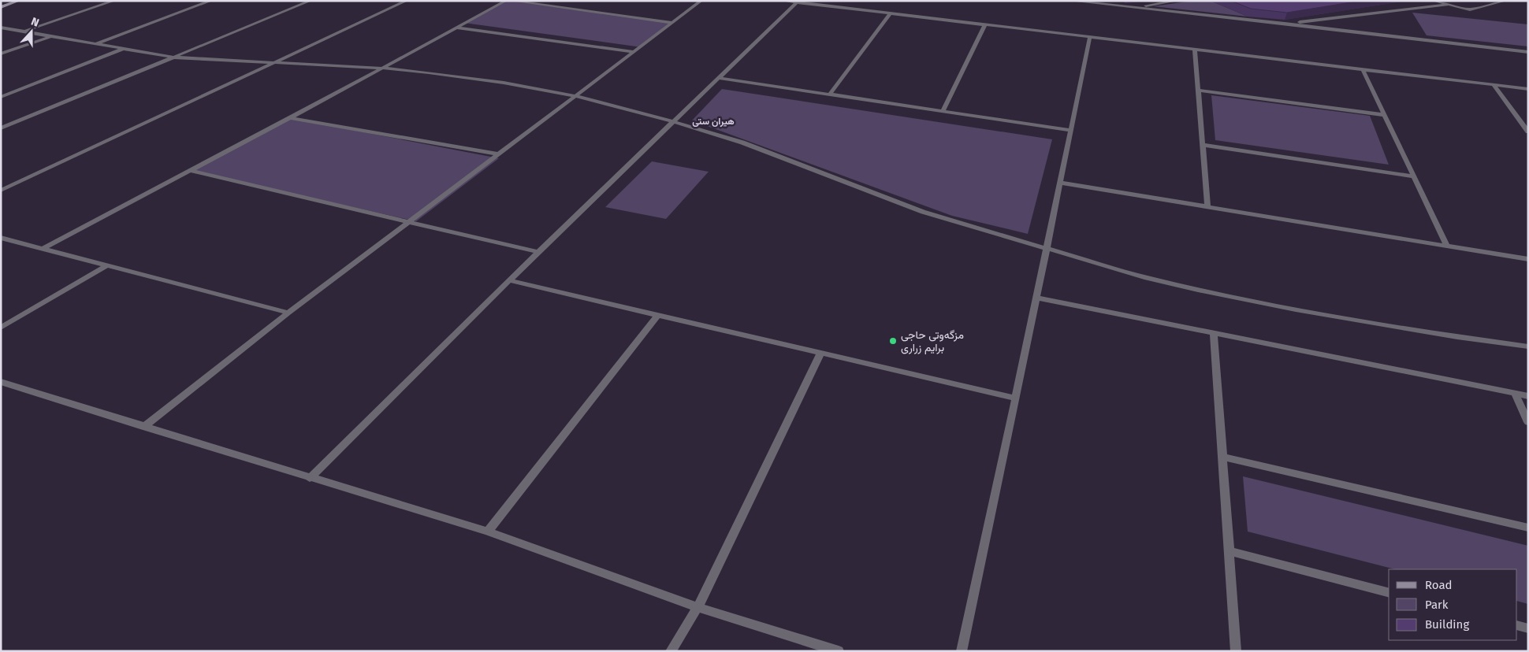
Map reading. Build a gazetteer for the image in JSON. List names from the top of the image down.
{
  "districts": ["هیران ستی"],
  "places": ["مزگەوتی حاجی برایم زراری"],
  "legend": ["Road", "Park", "Building"],
  "north": "top"
}
